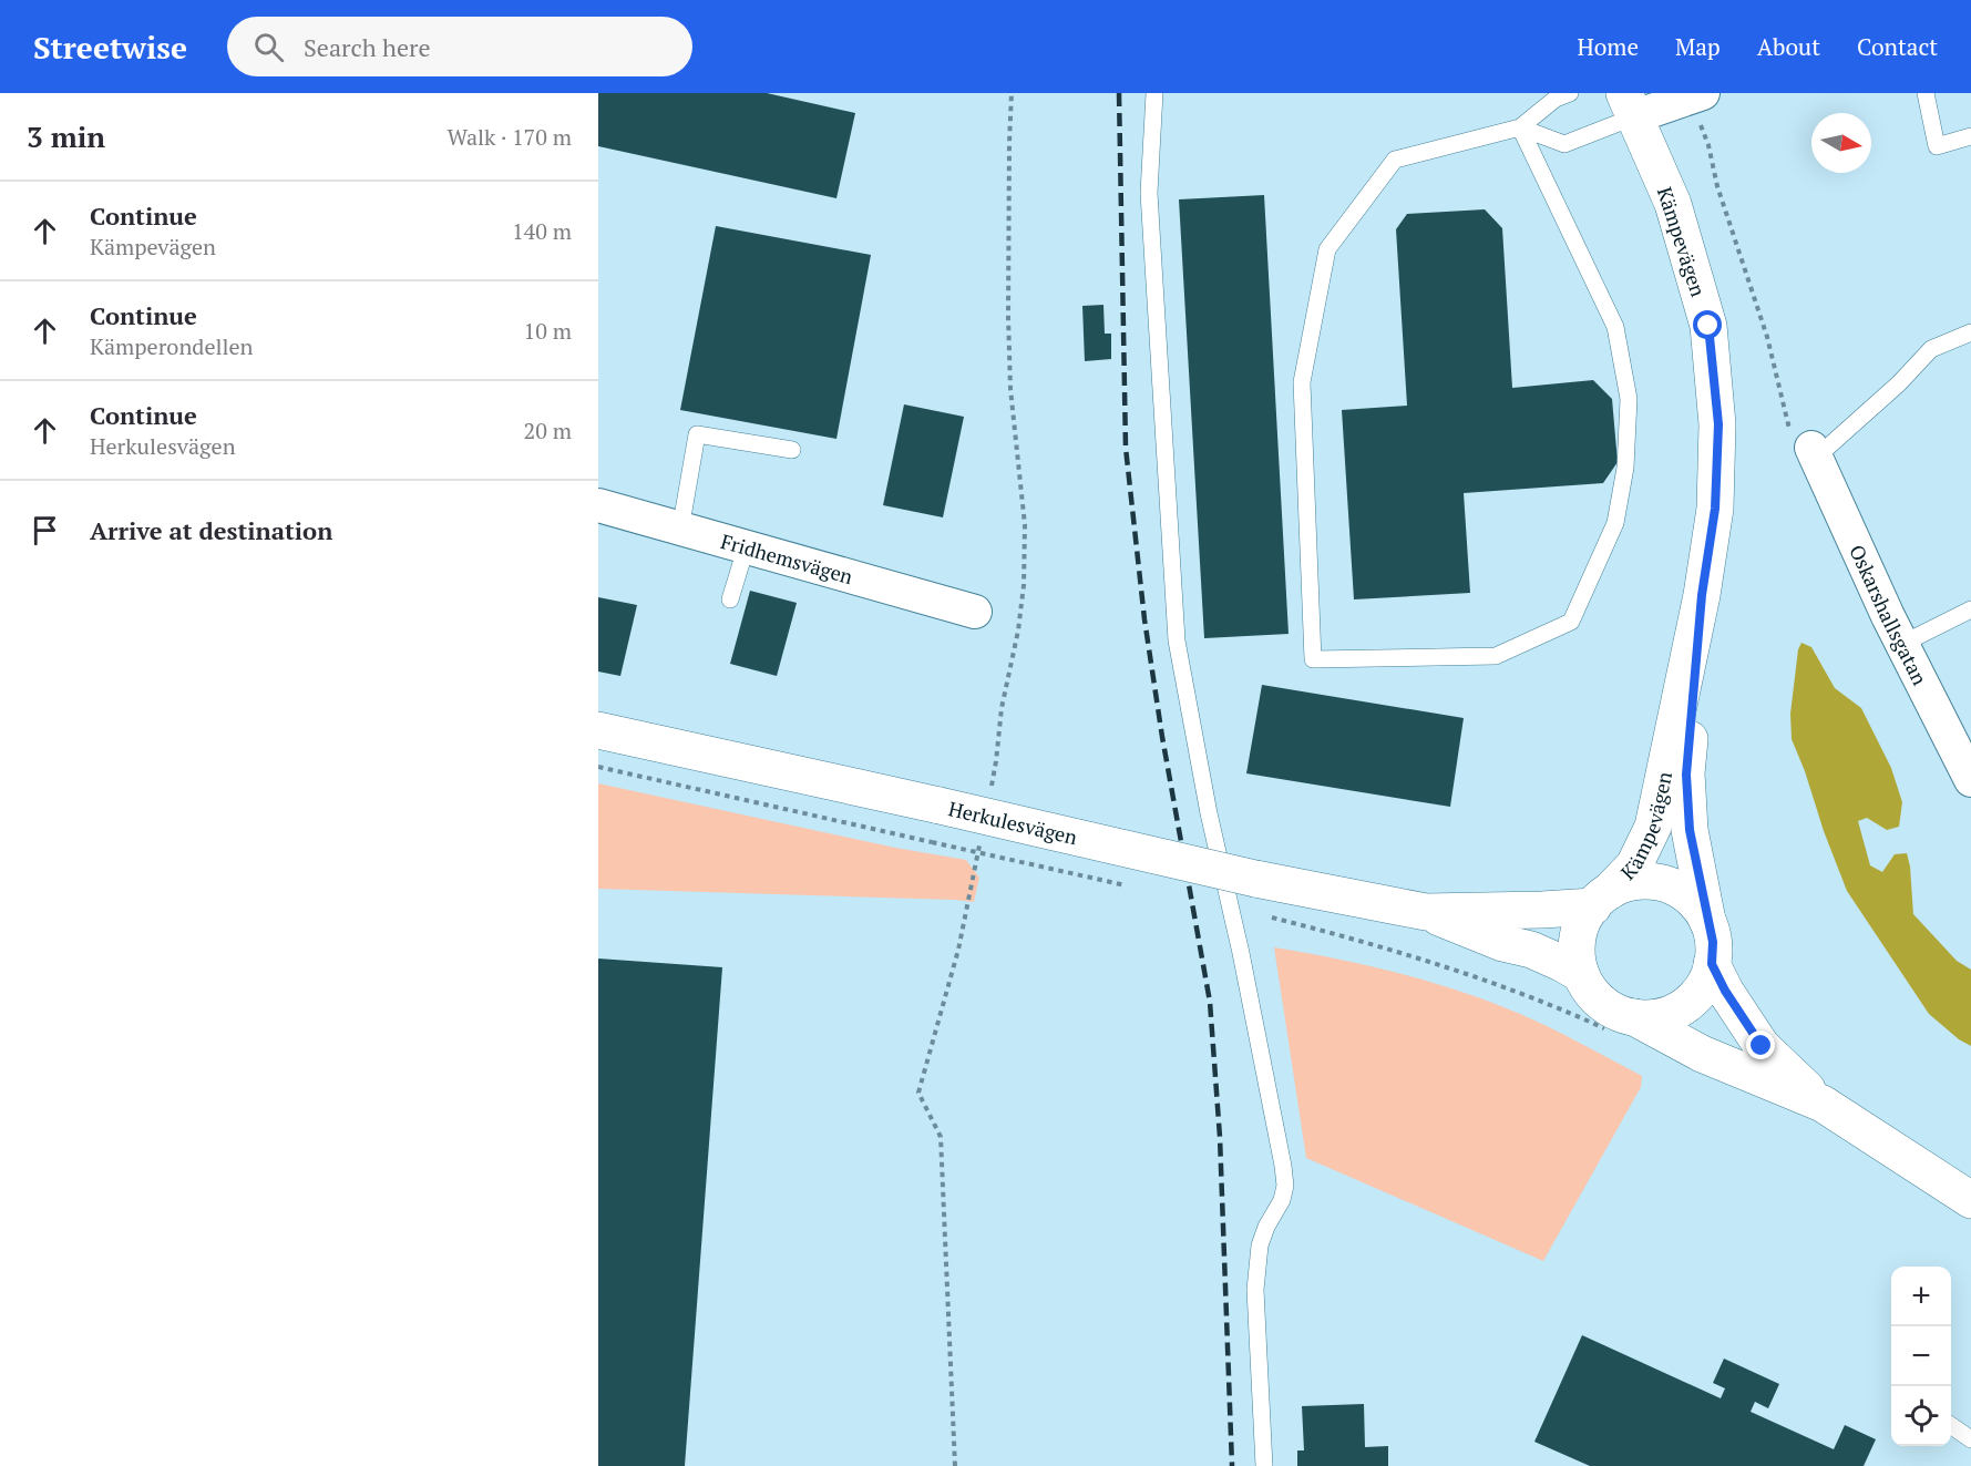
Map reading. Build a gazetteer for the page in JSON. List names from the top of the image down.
{
  "streets": {
    "main road": ["Kämpevägen", "Herkulesvägen"],
    "street": ["Fridhemsvägen", "Oskarshallsgatan"]
  },
  "crossings": [
    ["Kämpevägen", "Herkulesvägen"]
  ],
  "north": "right",
  "page": {
    "header": "Streetwise",
    "search": "Search here",
    "nav": [
      "Home",
      "Map",
      "About",
      "Contact"
    ],
    "heading": ["3 min", "Walk · 170 m"],
    "list": [
      ["Continue", "Kämpevägen", "140 m"],
      ["Continue", "Kämperondellen", "10 m"],
      ["Continue", "Herkulesvägen", "20 m"],
      "Arrive at destination"
    ],
    "map_buttons": ["+", "−"]
  }
}
